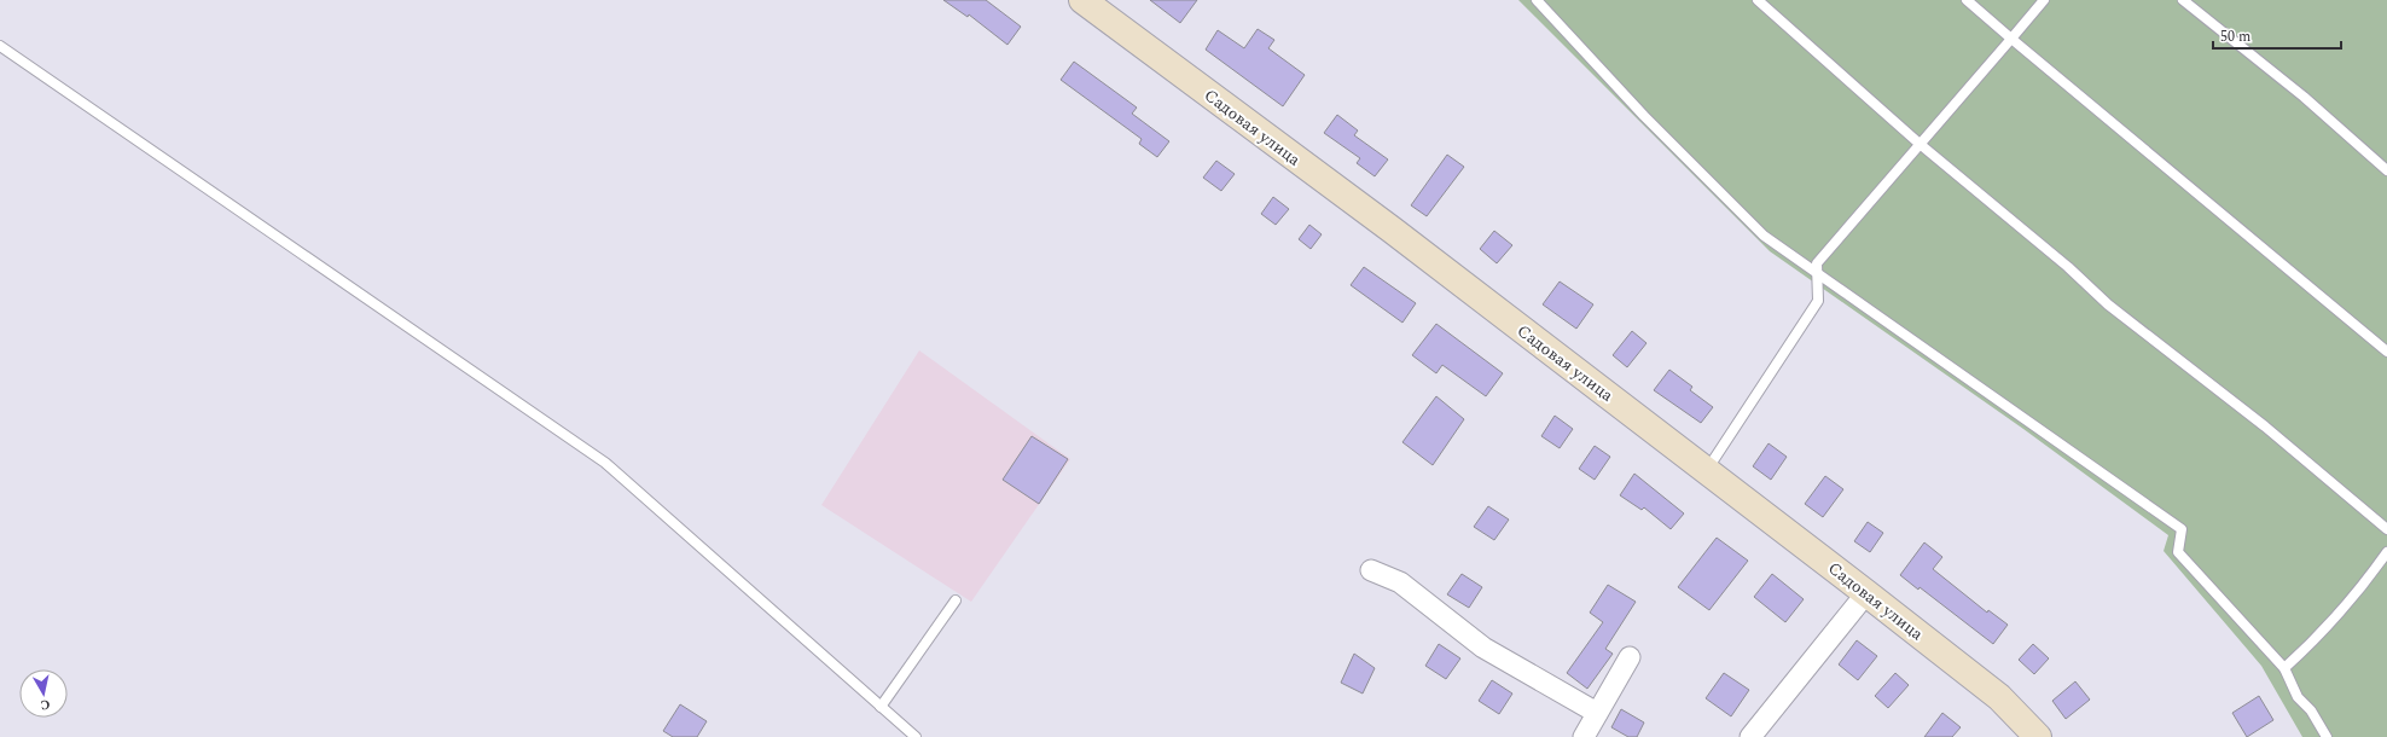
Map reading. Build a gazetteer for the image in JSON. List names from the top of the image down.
{
  "streets": {
    "main road": ["Садовая улица"]
  },
  "scale_bar": "50 m",
  "north": "bottom"
}
